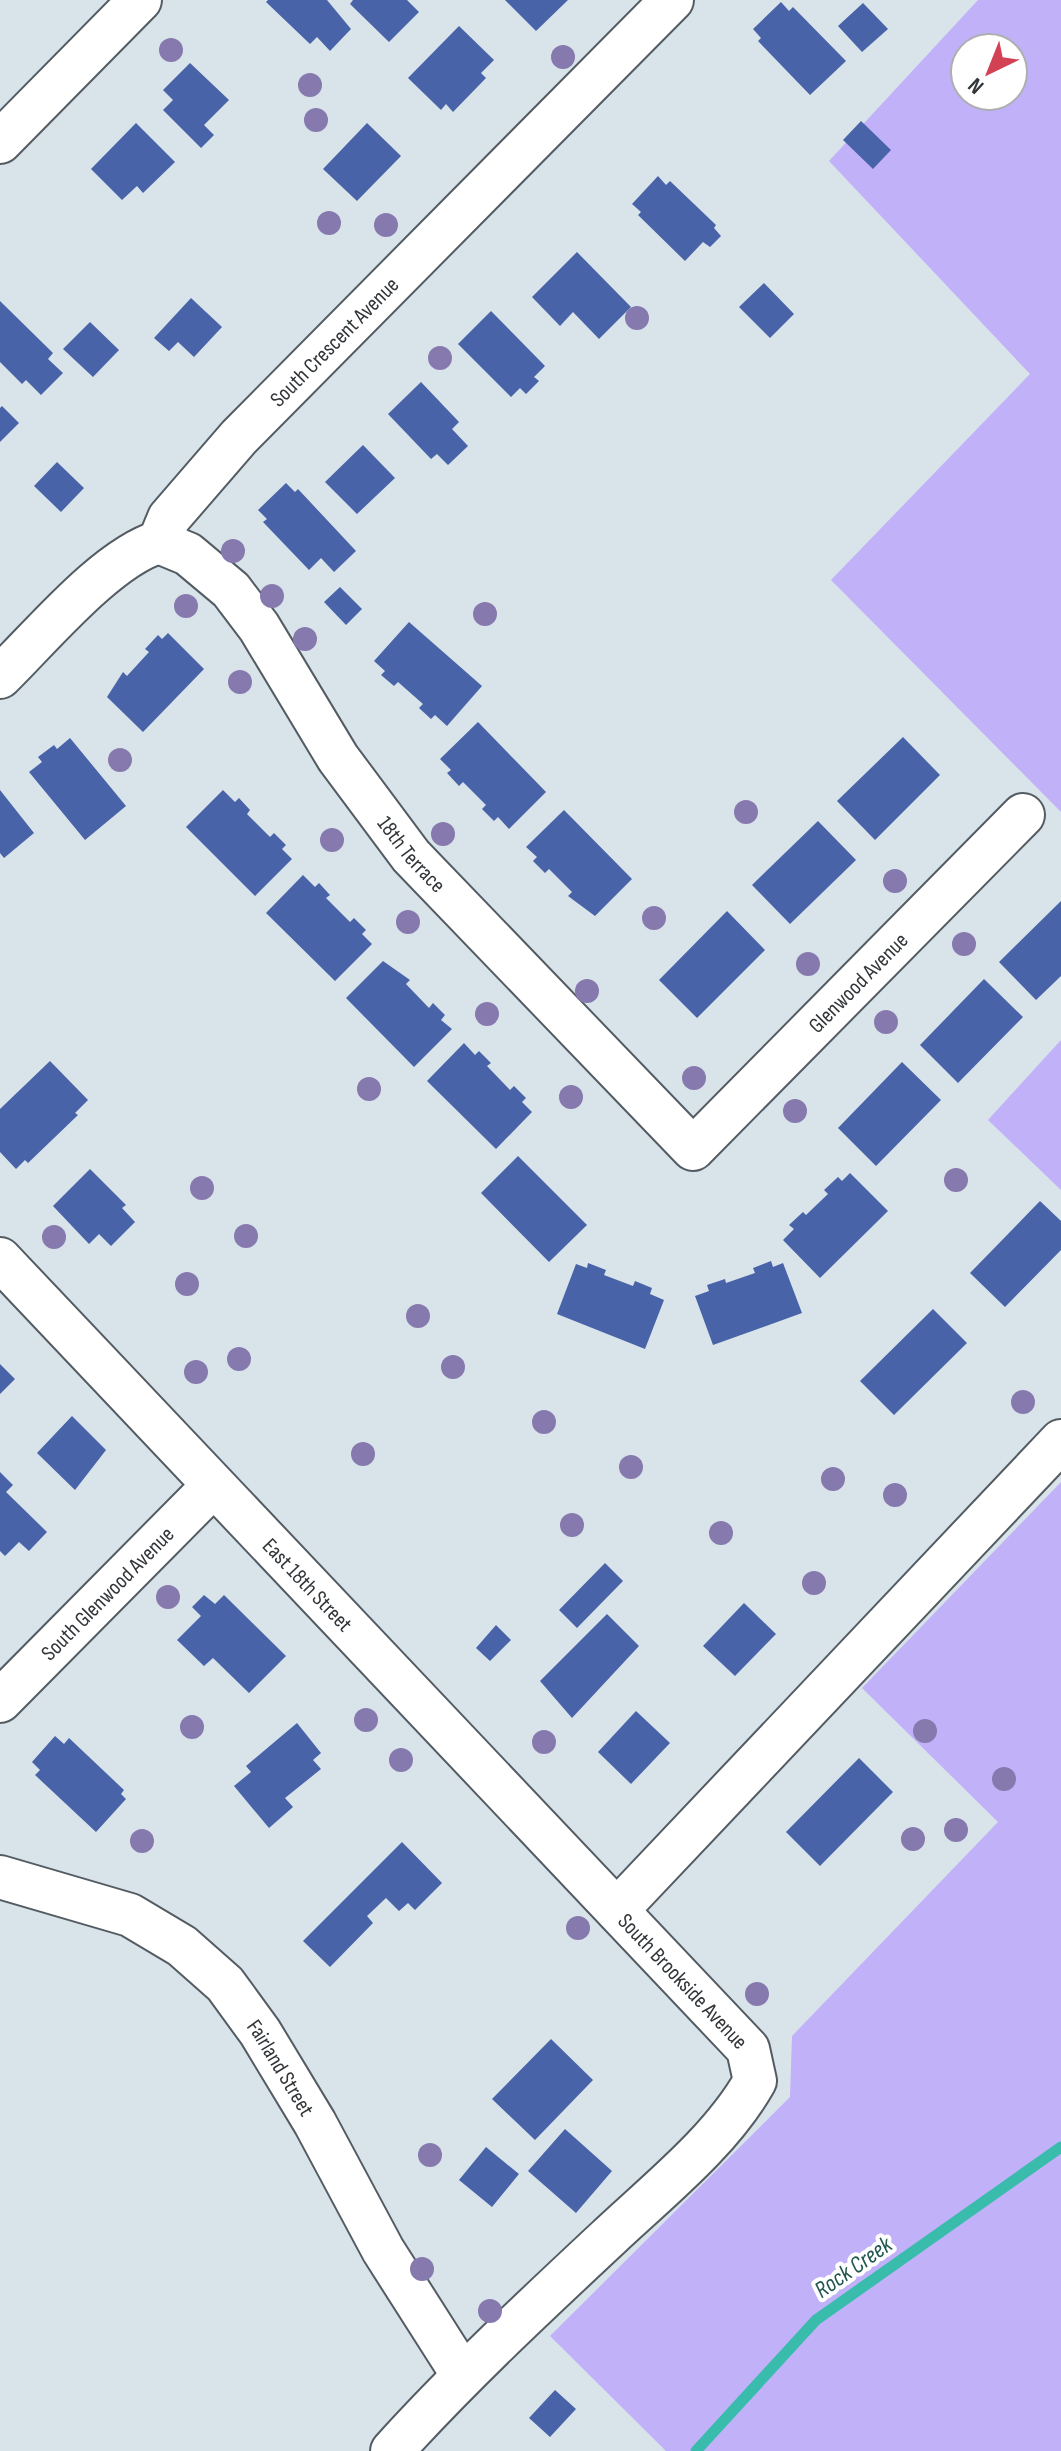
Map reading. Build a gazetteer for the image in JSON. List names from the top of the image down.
{
  "streets": {
    "street": [
      "South Crescent Avenue",
      "18th Terrace",
      "Glenwood Avenue",
      "East 18th Street",
      "South Glenwood Avenue",
      "South Brookside Avenue",
      "Fairland Street"
    ]
  },
  "crossings": [
    ["South Crescent Avenue", "18th Terrace"],
    ["18th Terrace", "Glenwood Avenue"],
    ["East 18th Street", "South Glenwood Avenue"],
    ["East 18th Street", "South Brookside Avenue"],
    ["South Brookside Avenue", "Fairland Street"]
  ],
  "water": ["Rock Creek"],
  "north": "bottom left"
}
